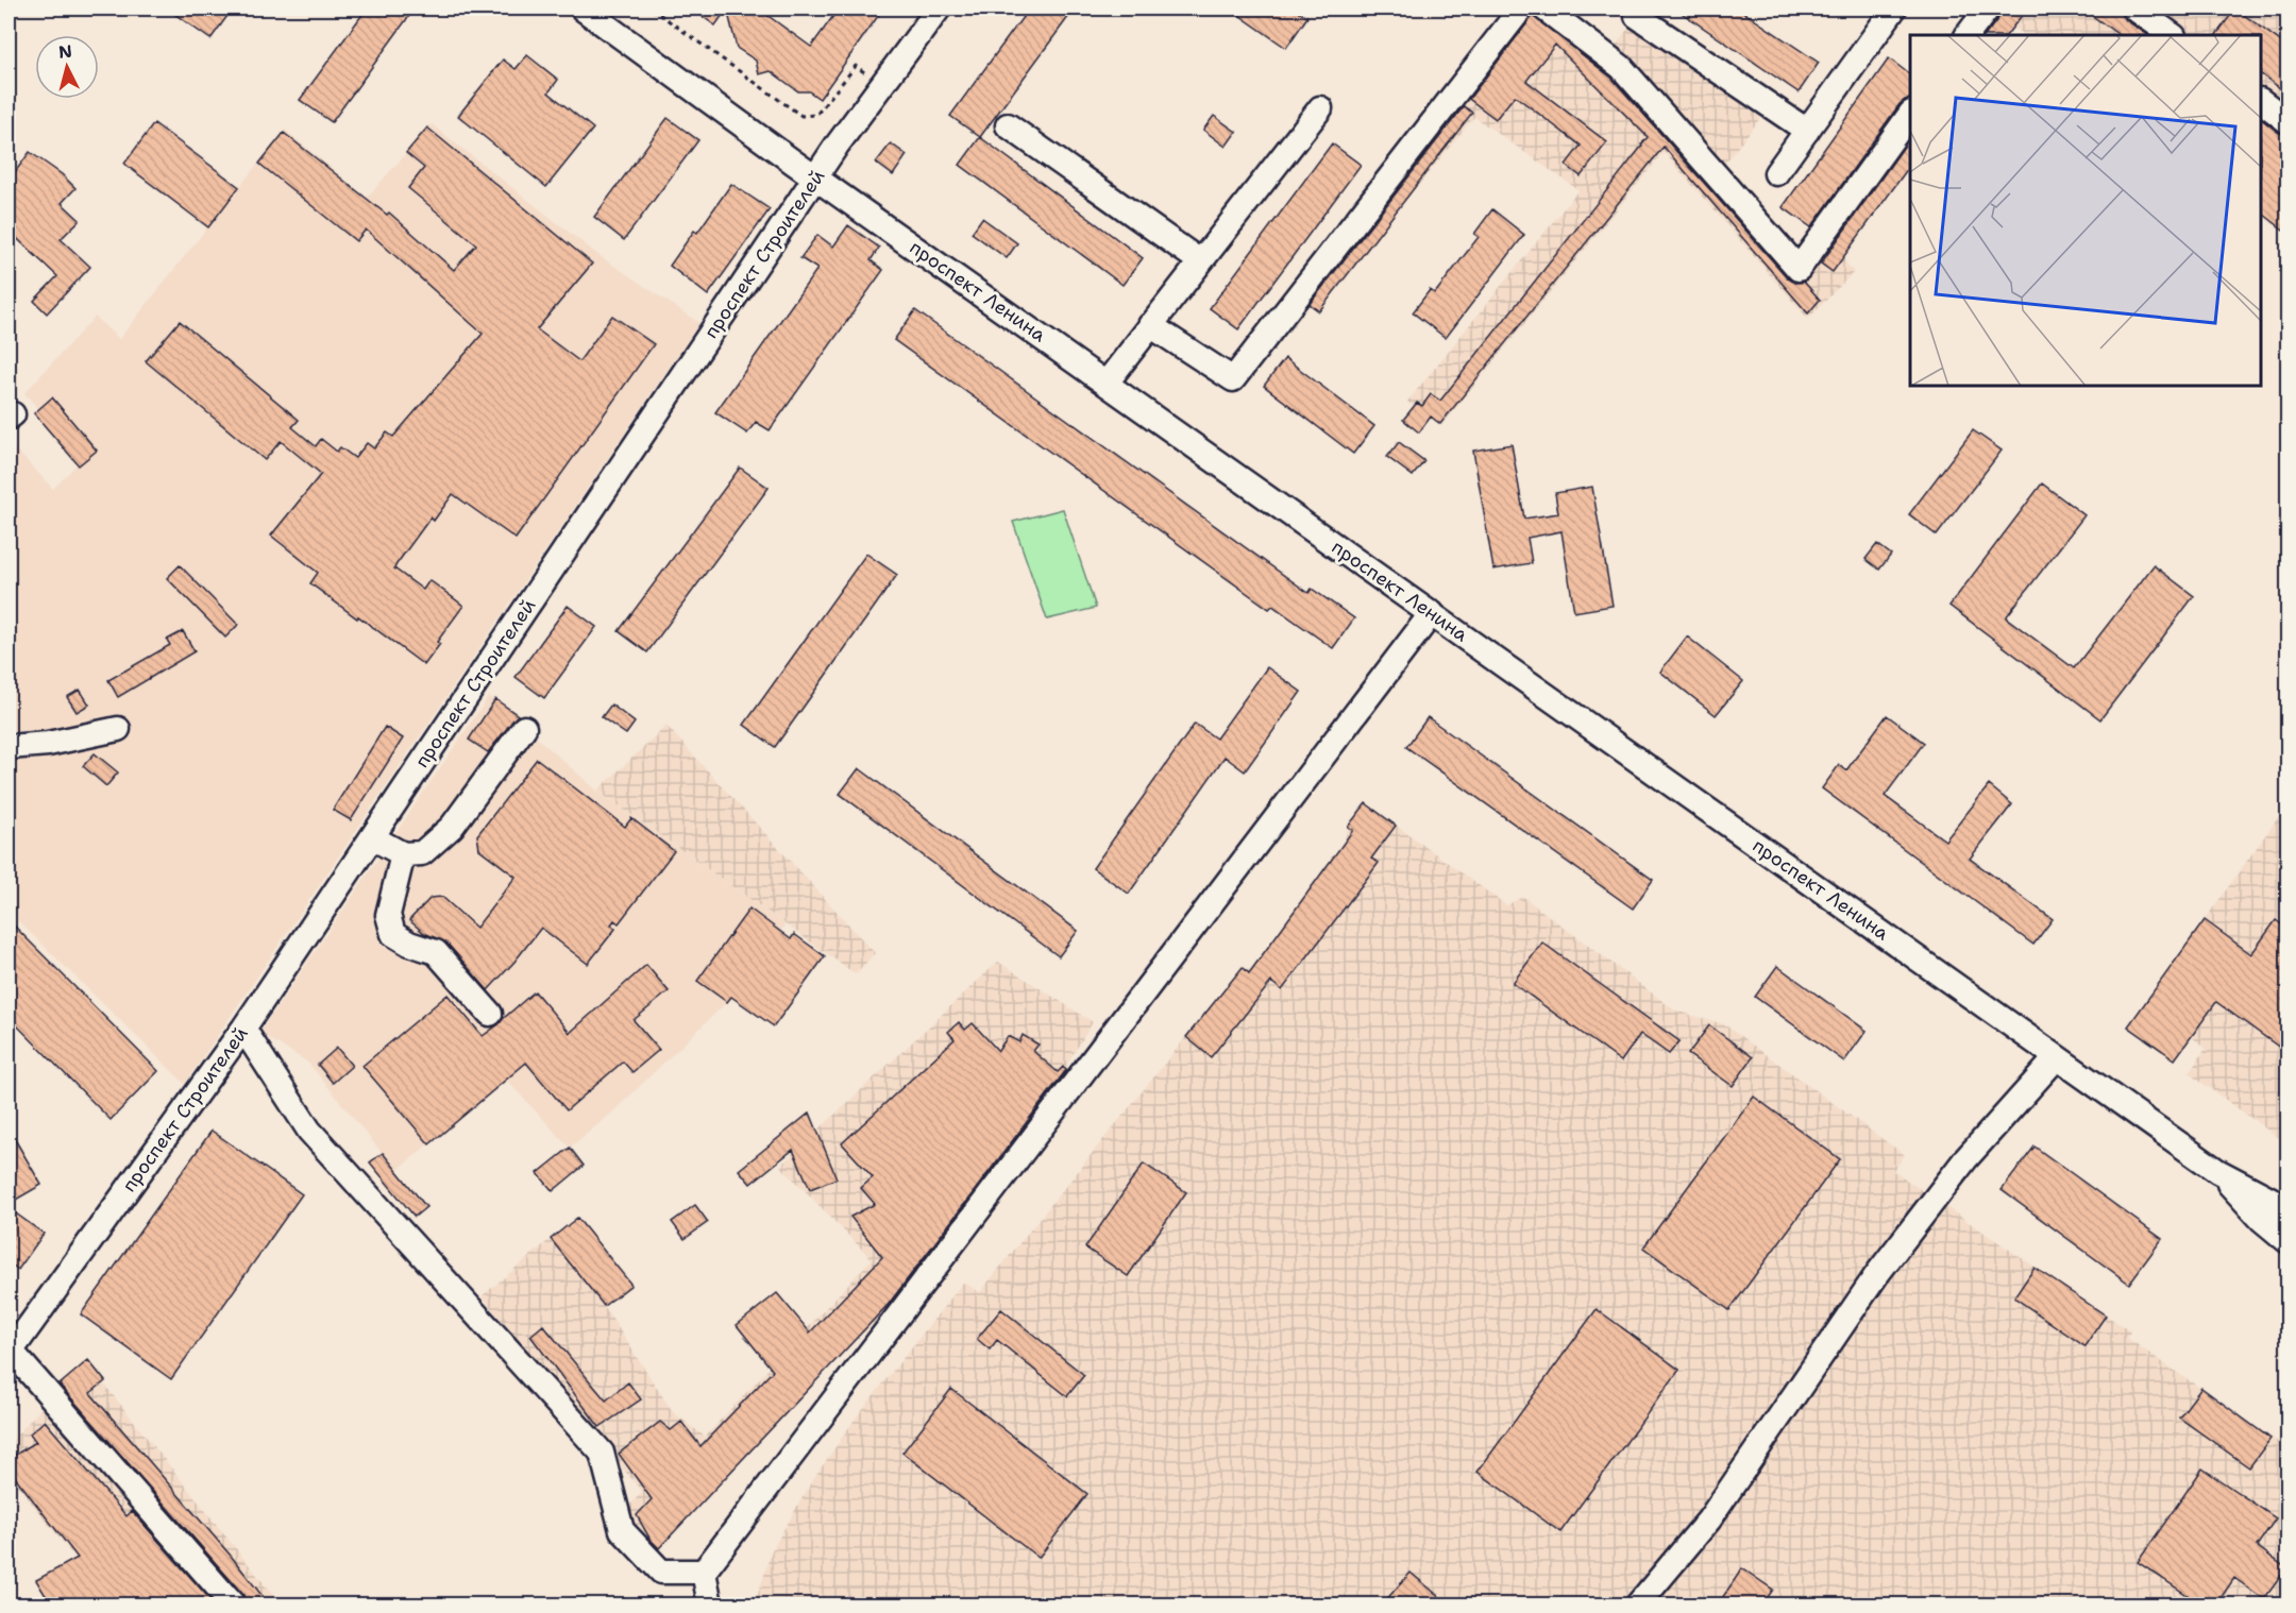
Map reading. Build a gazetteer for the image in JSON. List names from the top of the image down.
{
  "streets": {
    "street": ["проспект Строителей", "проспект Ленина"]
  },
  "crossings": [
    ["проспект Строителей", "проспект Ленина"]
  ],
  "north": "top"
}
